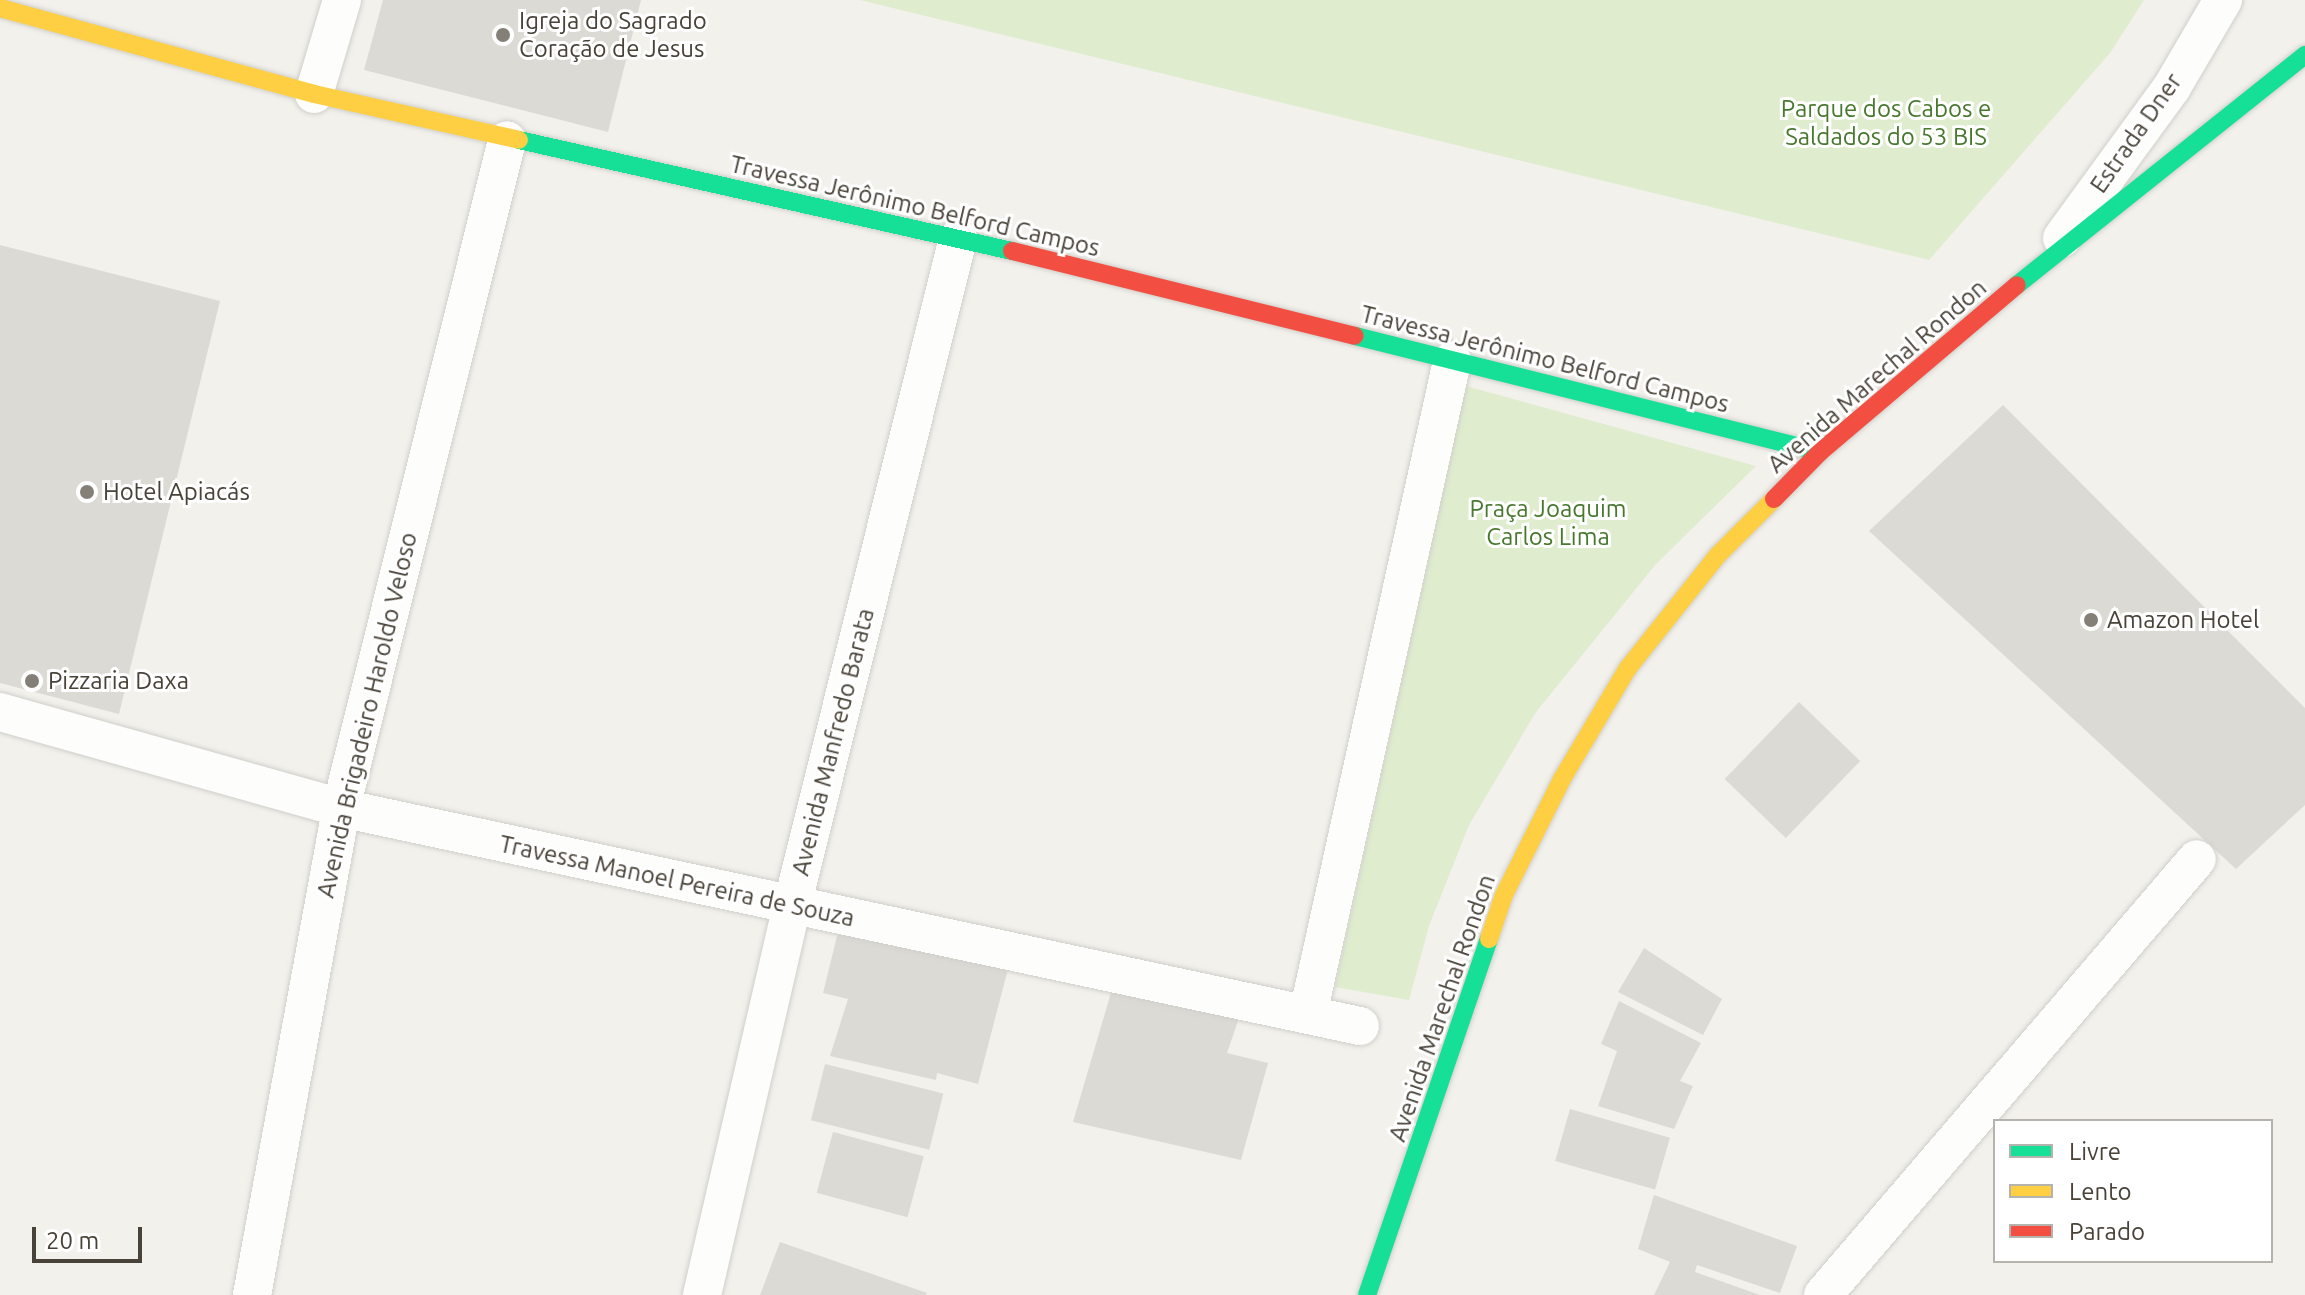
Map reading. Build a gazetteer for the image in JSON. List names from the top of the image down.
{
  "streets": {
    "street": [
      "Estrada Dner",
      "Travessa Jerônimo Belford Campos",
      "Avenida Marechal Rondon",
      "Avenida Brigadeiro Haroldo Veloso",
      "Avenida Manfredo Barata",
      "Travessa Manoel Pereira de Souza"
    ]
  },
  "crossings": [
    ["Estrada Dner", "Avenida Marechal Rondon"],
    ["Travessa Jerônimo Belford Campos", "Avenida Marechal Rondon"],
    ["Travessa Jerônimo Belford Campos", "Avenida Brigadeiro Haroldo Veloso"],
    ["Travessa Jerônimo Belford Campos", "Avenida Manfredo Barata"],
    ["Avenida Brigadeiro Haroldo Veloso", "Travessa Manoel Pereira de Souza"],
    ["Avenida Manfredo Barata", "Travessa Manoel Pereira de Souza"]
  ],
  "parks": ["Parque dos Cabos e Saldados do 53 BIS", "Praça Joaquim Carlos Lima"],
  "places": [
    "Igreja do Sagrado Coração de Jesus",
    "Hotel Apiacás",
    "Amazon Hotel",
    "Pizzaria Daxa"
  ],
  "legend": ["Livre", "Lento", "Parado"],
  "scale_bar": "20 m"
}
